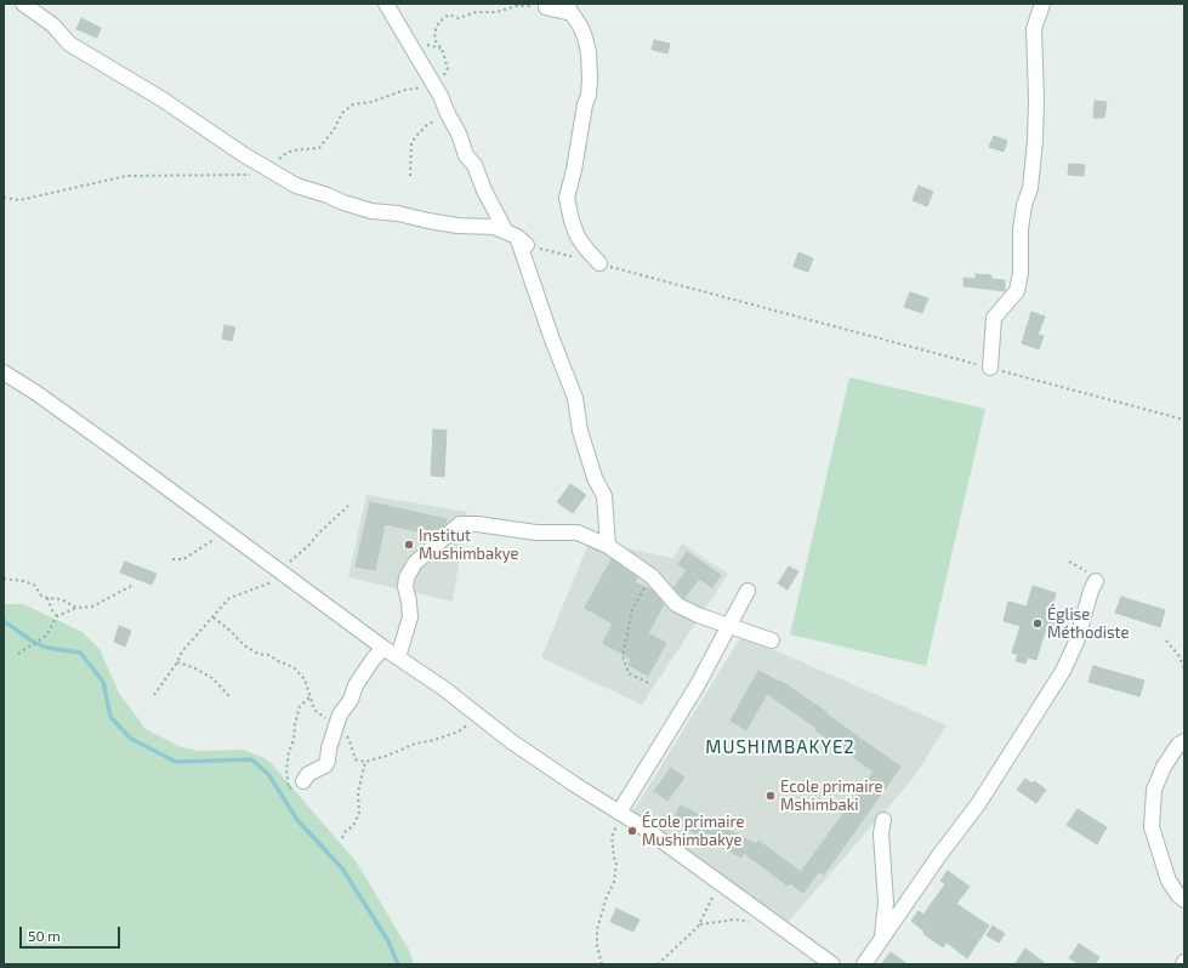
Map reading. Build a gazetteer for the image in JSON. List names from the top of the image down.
{
  "districts": ["MUSHIMBAKYE2"],
  "places": [
    "Institut Mushimbakye",
    "Église Méthodiste",
    "Ecole primaire Mshimbaki",
    "École primaire Mushimbakye"
  ],
  "scale_bar": "50 m"
}
